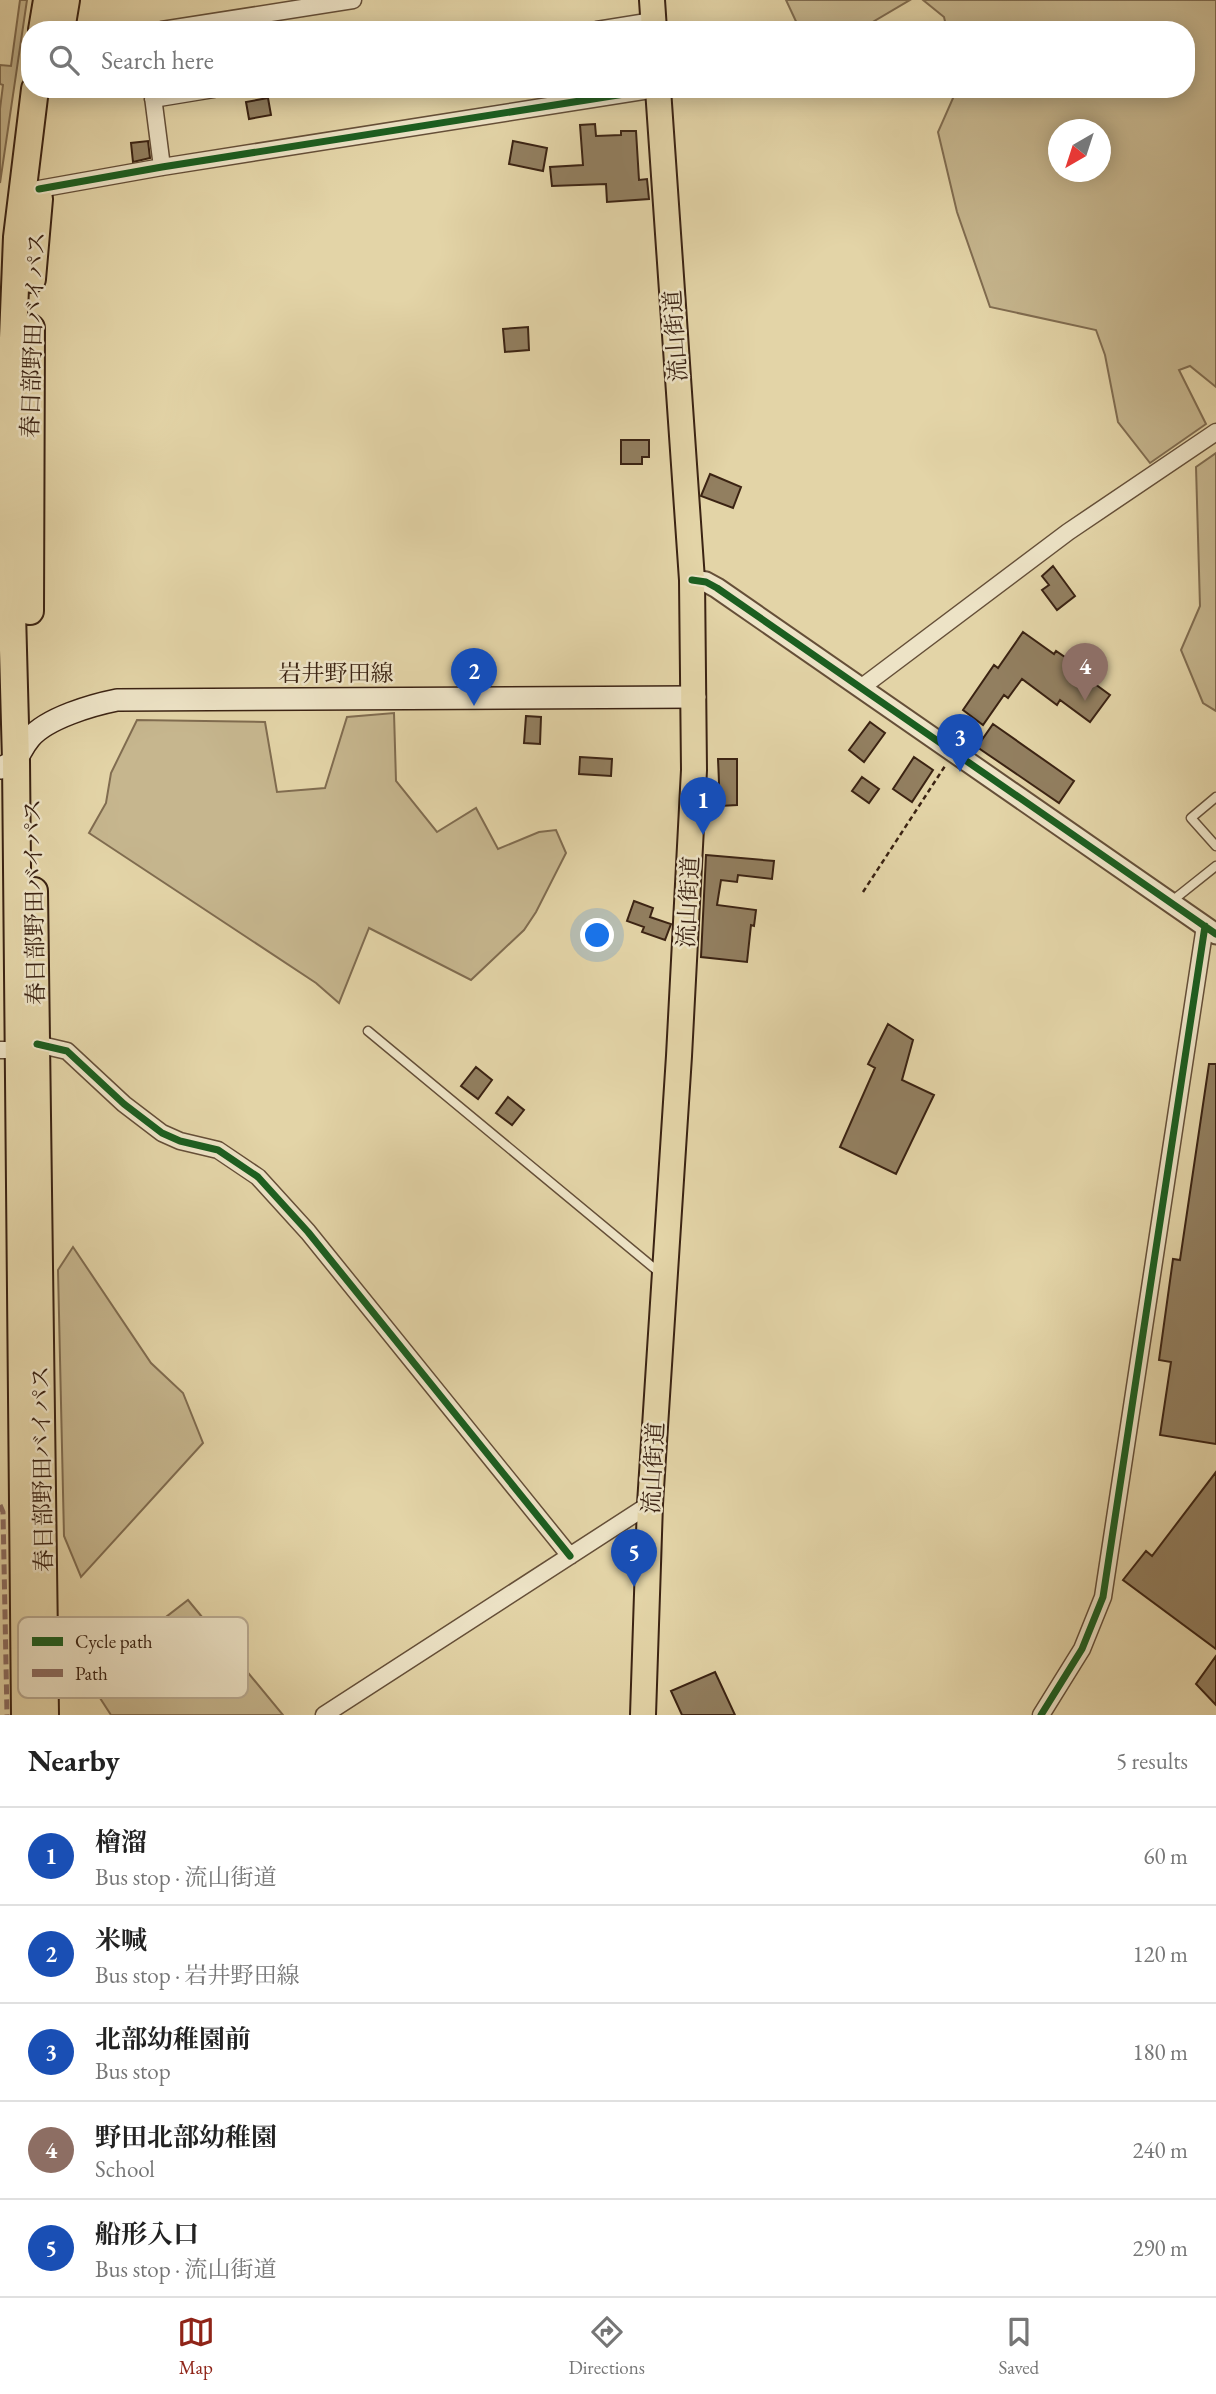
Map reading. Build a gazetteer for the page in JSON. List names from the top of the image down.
{
  "streets": {
    "highway": ["春日部野田バイパス"],
    "main road": ["流山街道", "岩井野田線"]
  },
  "crossings": [
    ["春日部野田バイパス", "岩井野田線"],
    ["流山街道", "岩井野田線"]
  ],
  "legend": ["Cycle path", "Path"],
  "north": "bottom left",
  "page": {
    "search": "Search here",
    "pins": [
      "4",
      "2",
      "3",
      "1",
      "5"
    ],
    "heading": ["Nearby", "5 results"],
    "list": [
      {
        "mark": "1",
        "name": "檜溜",
        "note": "Bus stop · 流山街道",
        "value": "60 m"
      },
      {
        "mark": "2",
        "name": "米喊",
        "note": "Bus stop · 岩井野田線",
        "value": "120 m"
      },
      {
        "mark": "3",
        "name": "北部幼稚園前",
        "note": "Bus stop",
        "value": "180 m"
      },
      {
        "mark": "4",
        "name": "野田北部幼稚園",
        "note": "School",
        "value": "240 m"
      },
      {
        "mark": "5",
        "name": "船形入口",
        "note": "Bus stop · 流山街道",
        "value": "290 m"
      }
    ],
    "nav": ["Map", "Directions", "Saved"]
  }
}
